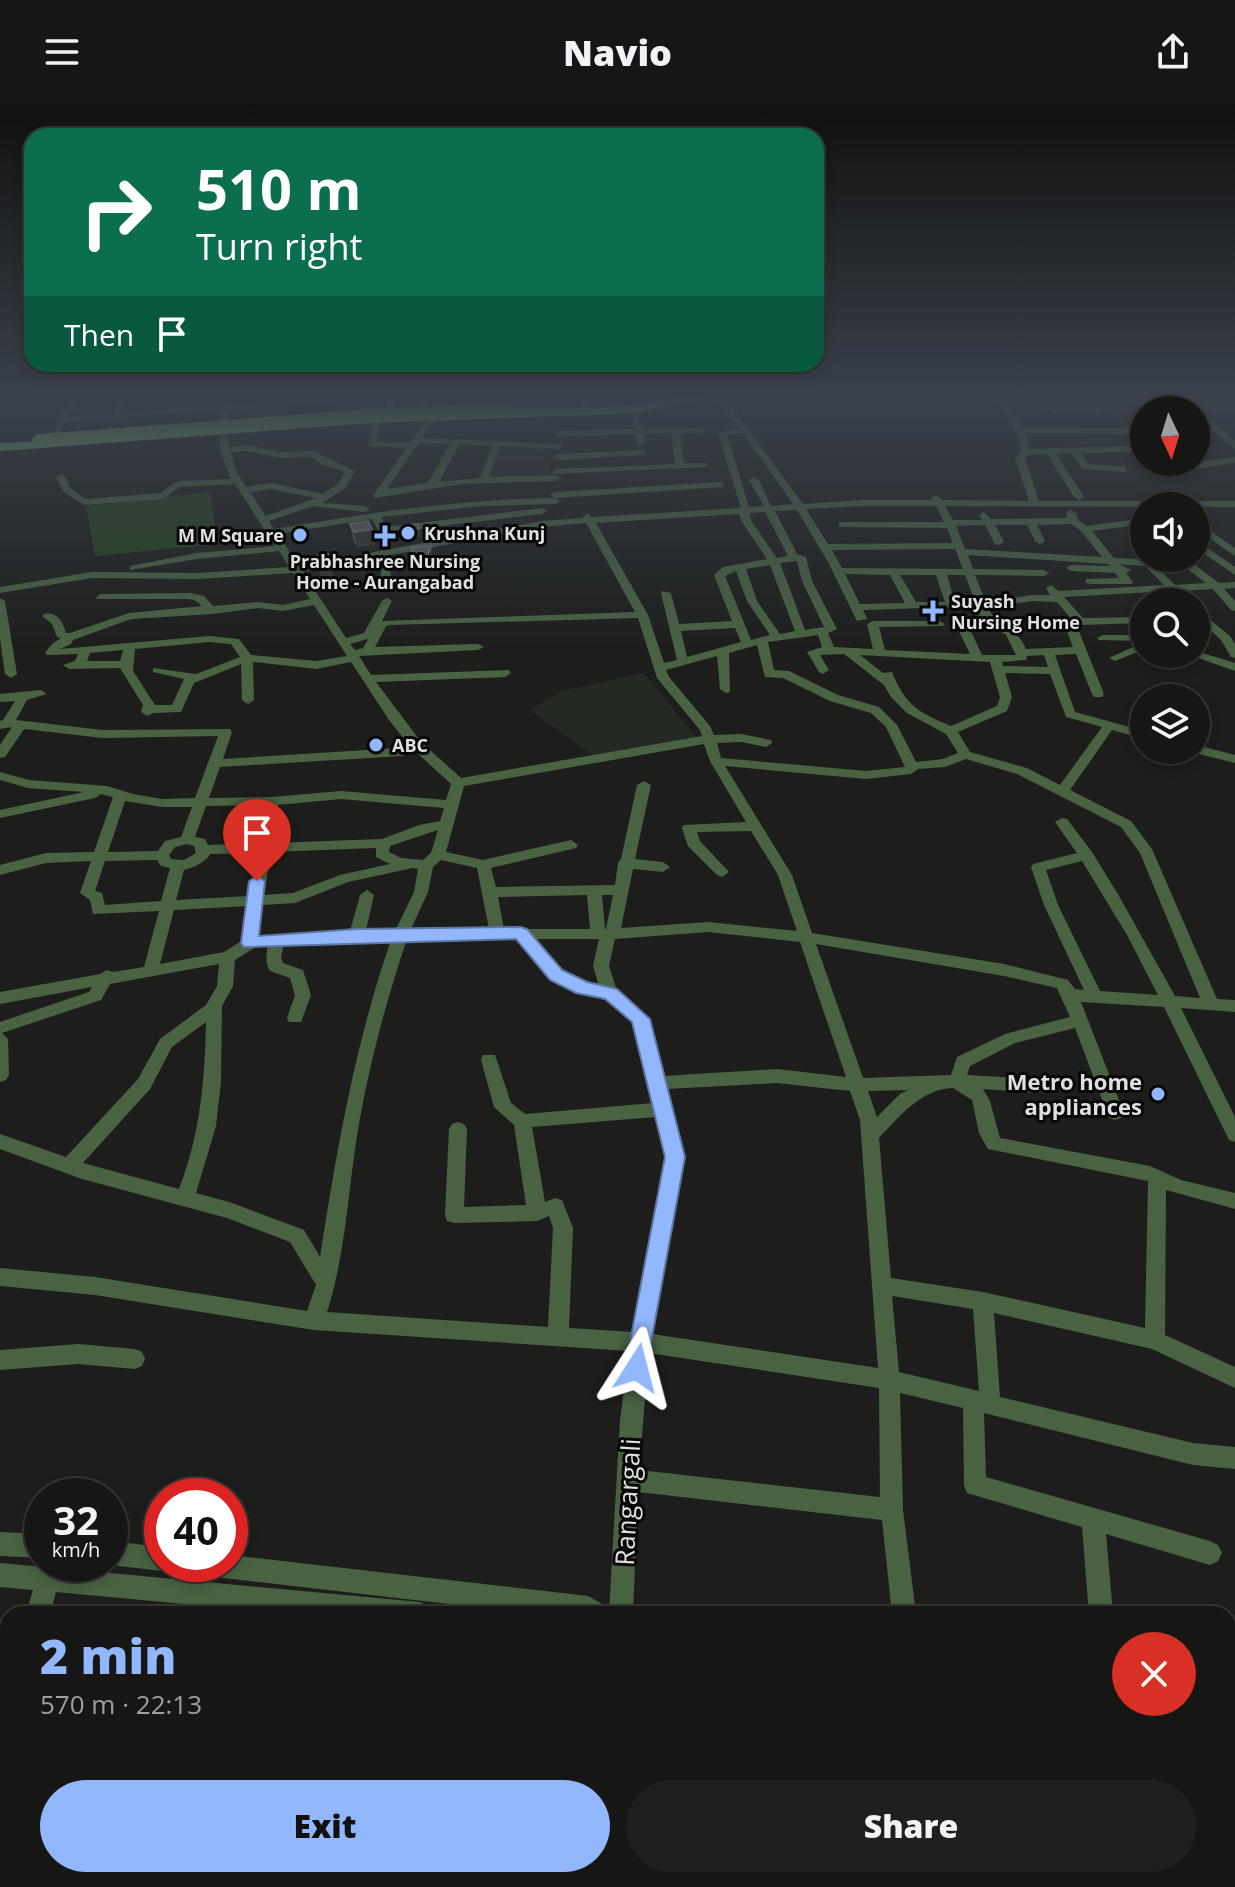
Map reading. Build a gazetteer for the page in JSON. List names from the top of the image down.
{
  "streets": {
    "street": ["Rangargali"]
  },
  "places": {
    "other": [
      "Krushna Kunj",
      "M M Square",
      "ABC",
      "Metro home appliances"
    ],
    "health": ["Prabhashree Nursing Home - Aurangabad", "Suyash Nursing Home"]
  },
  "north": "bottom",
  "page": {
    "header": "Navio",
    "turn": ["510 m", "Turn right"],
    "then": "Then",
    "speed": "32 km/h",
    "limit": "40",
    "heading": ["2 min", "570 m · 22:13"],
    "buttons": ["Exit", "Share"]
  }
}
